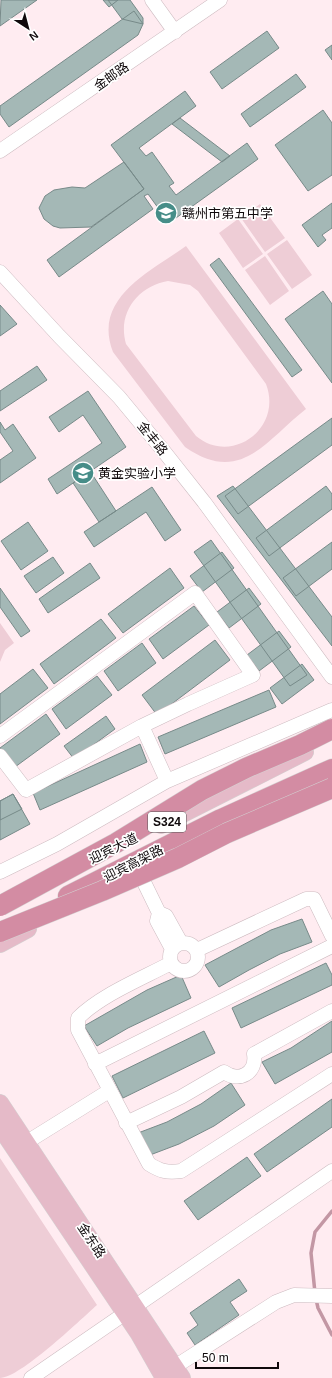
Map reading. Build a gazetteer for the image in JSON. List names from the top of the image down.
{
  "streets": {
    "highway": ["迎宾高架路"],
    "main road": ["S324", "迎宾大道", "金东路"],
    "street": ["金邮路", "金丰路"]
  },
  "places": {
    "school or university": ["赣州市第五中学", "黄金实验小学"]
  },
  "scale_bar": "50 m",
  "north": "bottom right"
}
